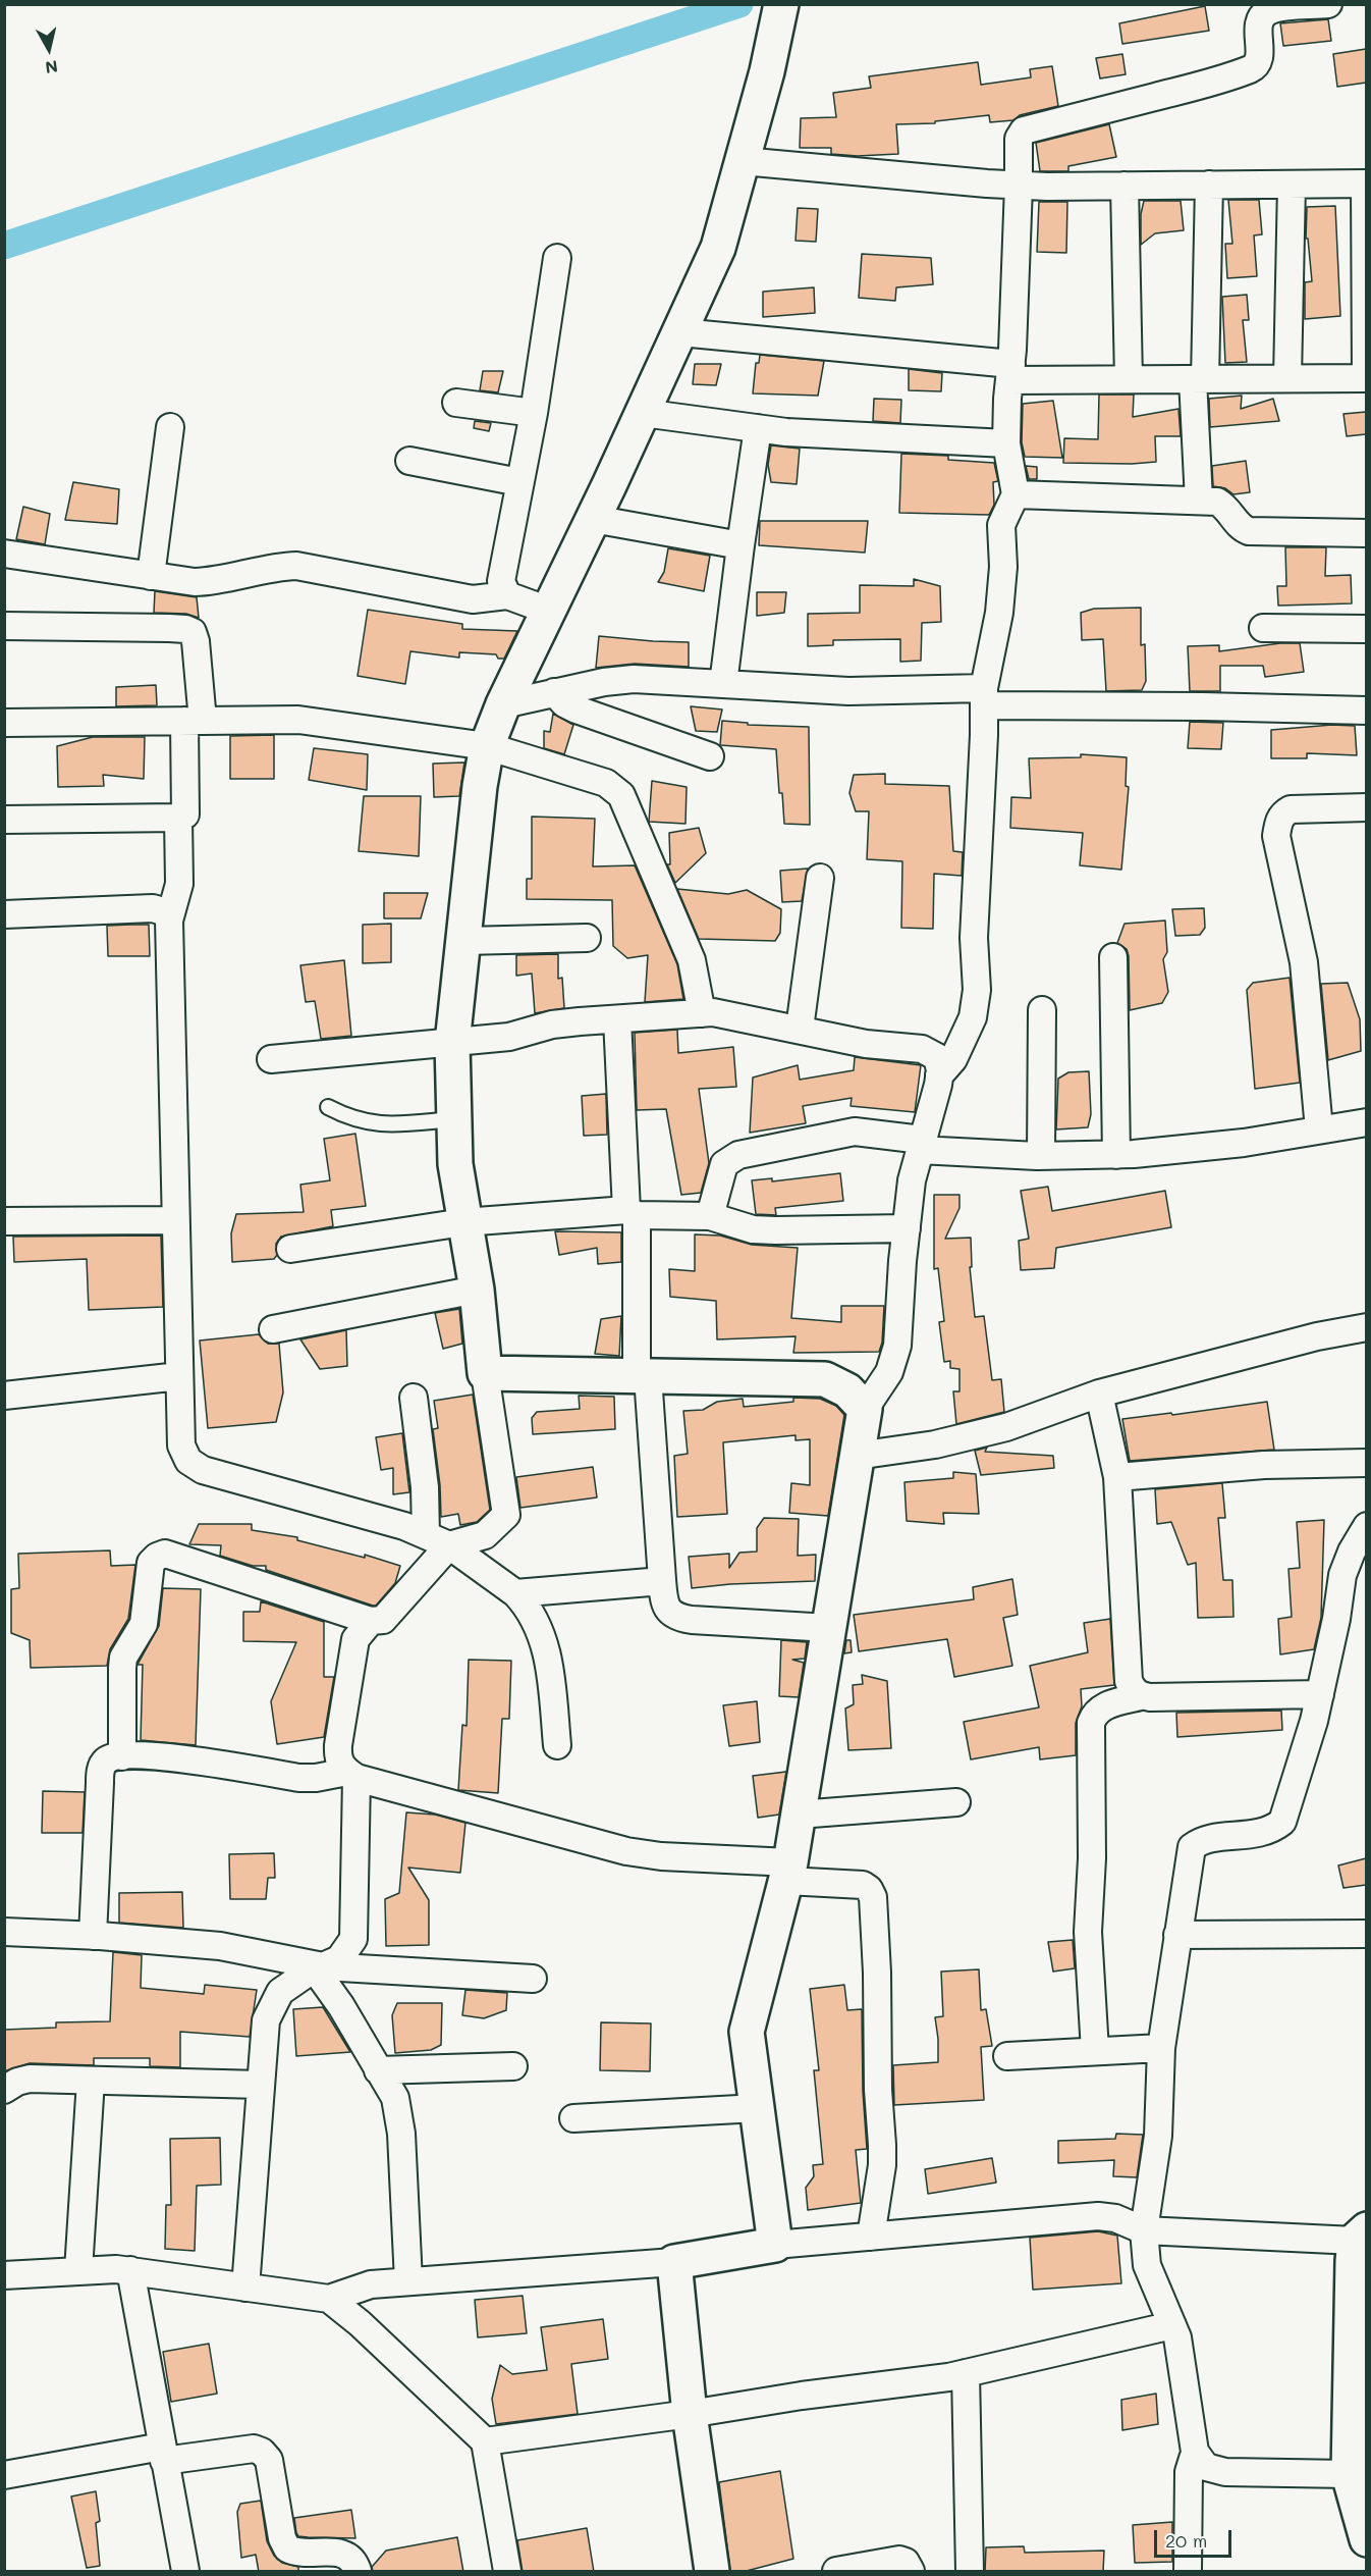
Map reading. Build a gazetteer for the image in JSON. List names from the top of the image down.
{
  "scale_bar": "20 m",
  "north": "bottom"
}
